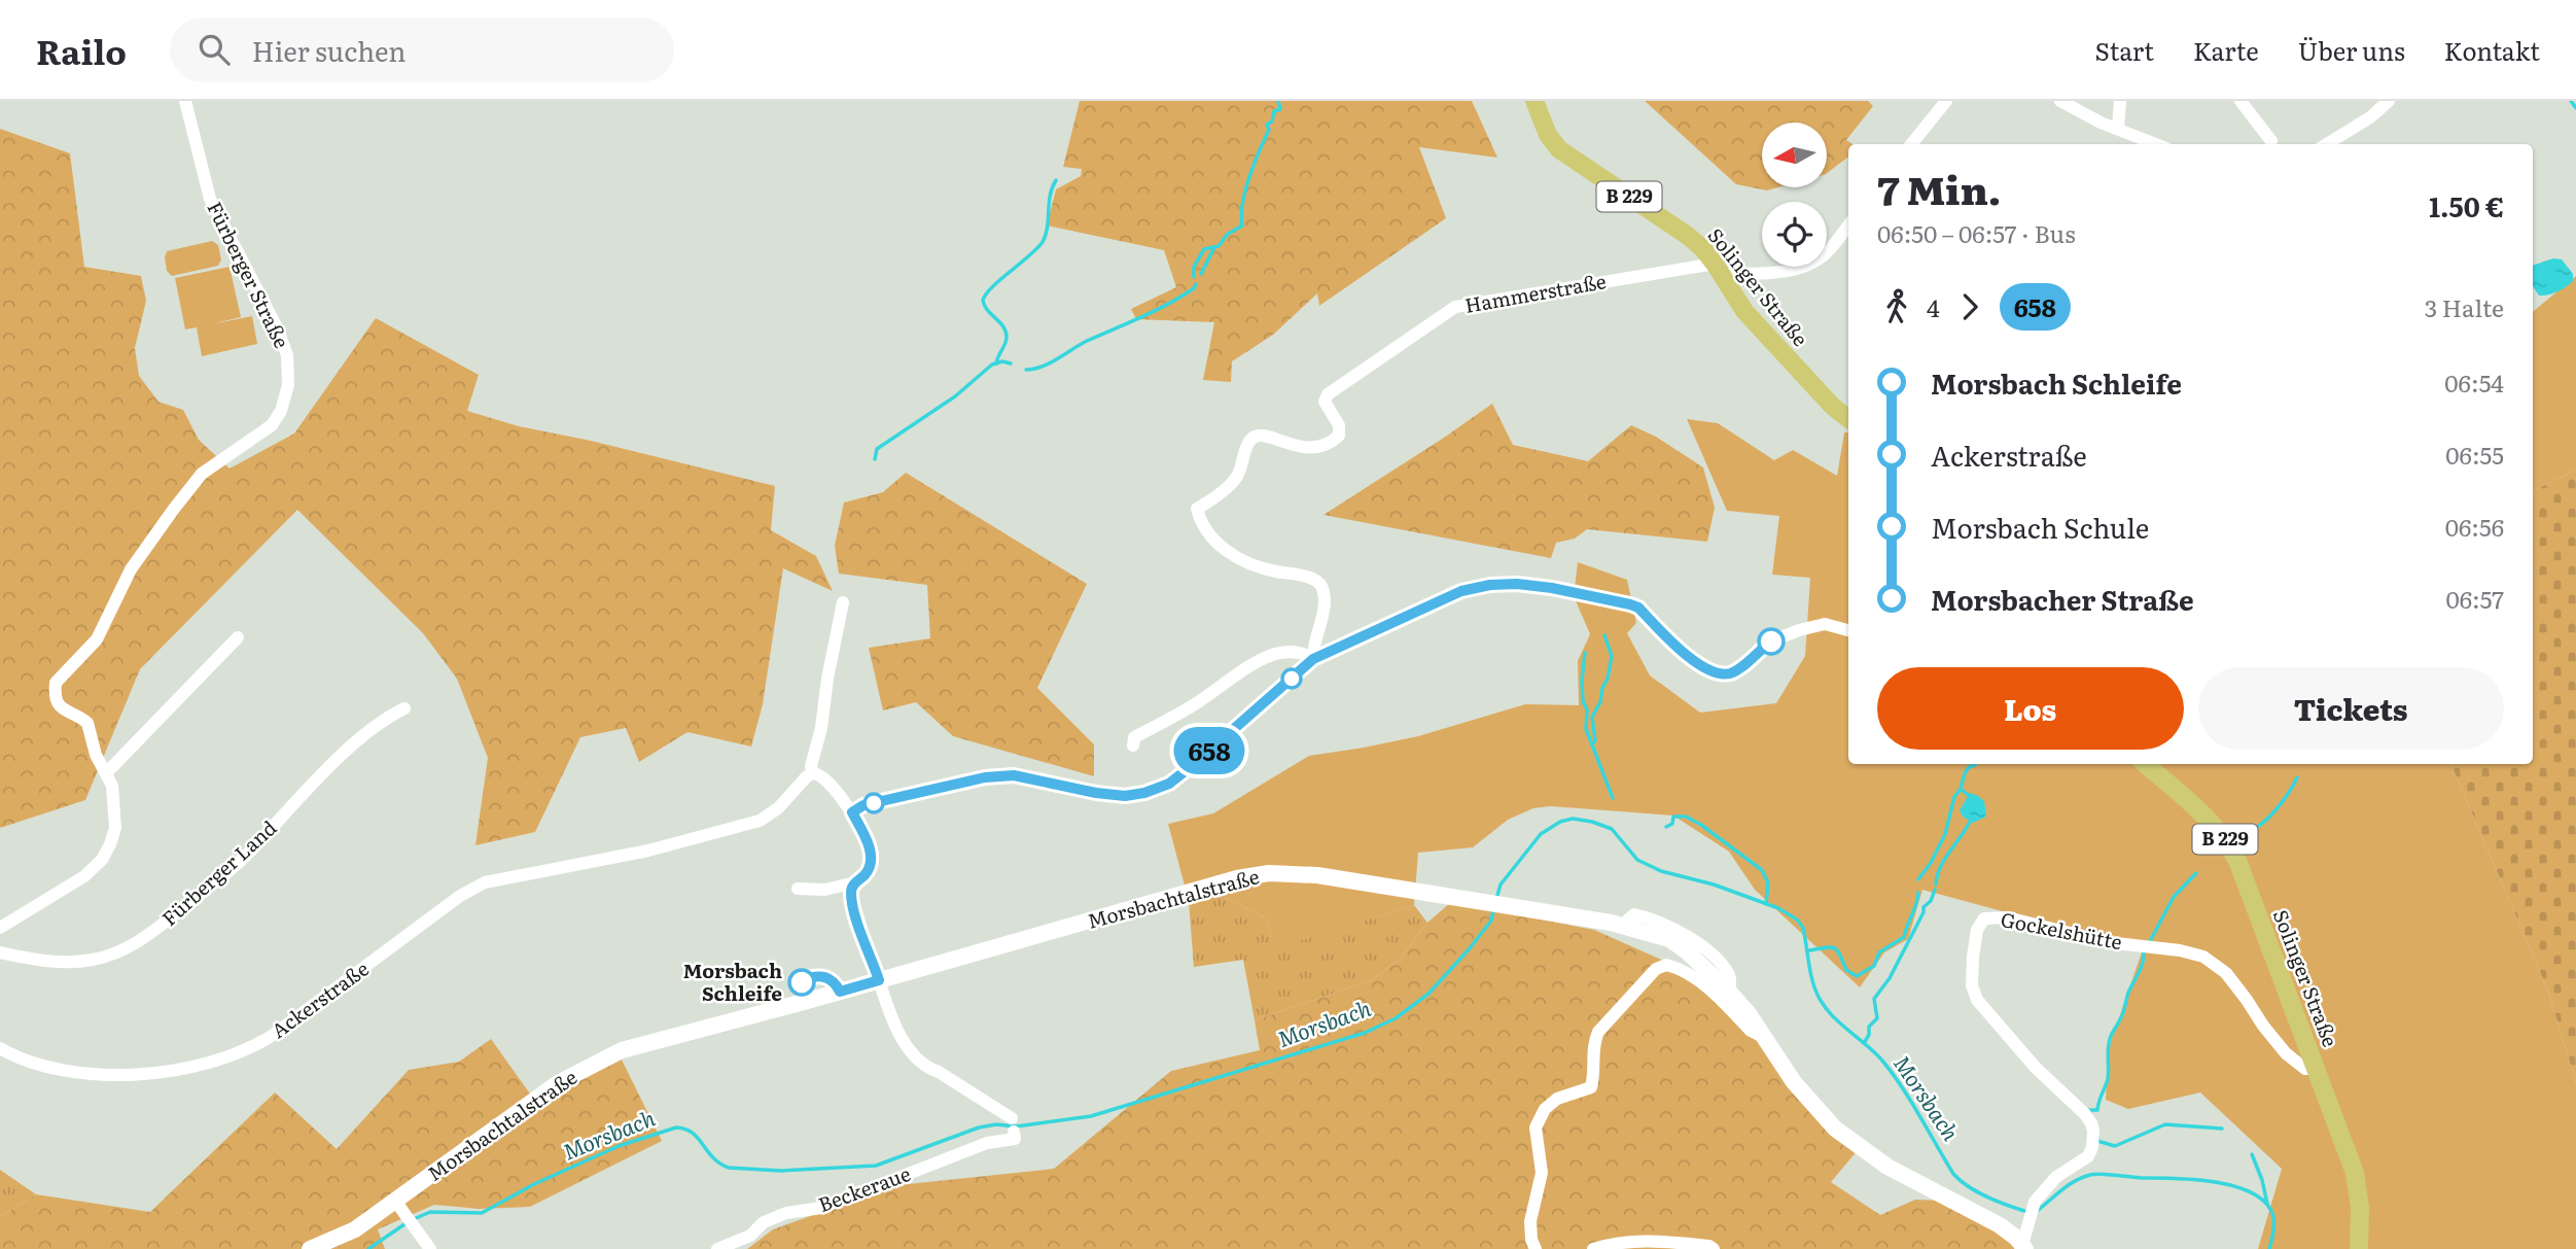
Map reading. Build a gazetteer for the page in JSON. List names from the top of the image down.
{
  "streets": {
    "main road": ["B 229", "Solinger Straße", "Morsbachtalstraße"],
    "street": [
      "Fürberger Straße",
      "Hammerstraße",
      "Fürberger Land",
      "Gockelshütte",
      "Ackerstraße",
      "Beckeraue"
    ]
  },
  "crossings": [
    ["Solinger Straße", "Hammerstraße"],
    ["Solinger Straße", "Gockelshütte"],
    ["Morsbachtalstraße", "Gockelshütte"],
    ["Morsbachtalstraße", "Beckeraue"]
  ],
  "water": ["Morsbach"],
  "places": ["Morsbach Schleife"],
  "lines": ["bus line 658"],
  "north": "left",
  "page": {
    "header": "Railo",
    "search": "Hier suchen",
    "nav": [
      "Start",
      "Karte",
      "Über uns",
      "Kontakt"
    ],
    "on_map": "658",
    "heading": ["7 Min.", "06:50 – 06:57 · Bus", "1.50 €"],
    "legs": ["4", "658", "3 Halte"],
    "list": [
      {
        "name": "Morsbach Schleife",
        "value": "06:54"
      },
      {
        "name": "Ackerstraße",
        "value": "06:55"
      },
      {
        "name": "Morsbach Schule",
        "value": "06:56"
      },
      {
        "name": "Morsbacher Straße",
        "value": "06:57"
      }
    ],
    "buttons": ["Los", "Tickets"]
  }
}
